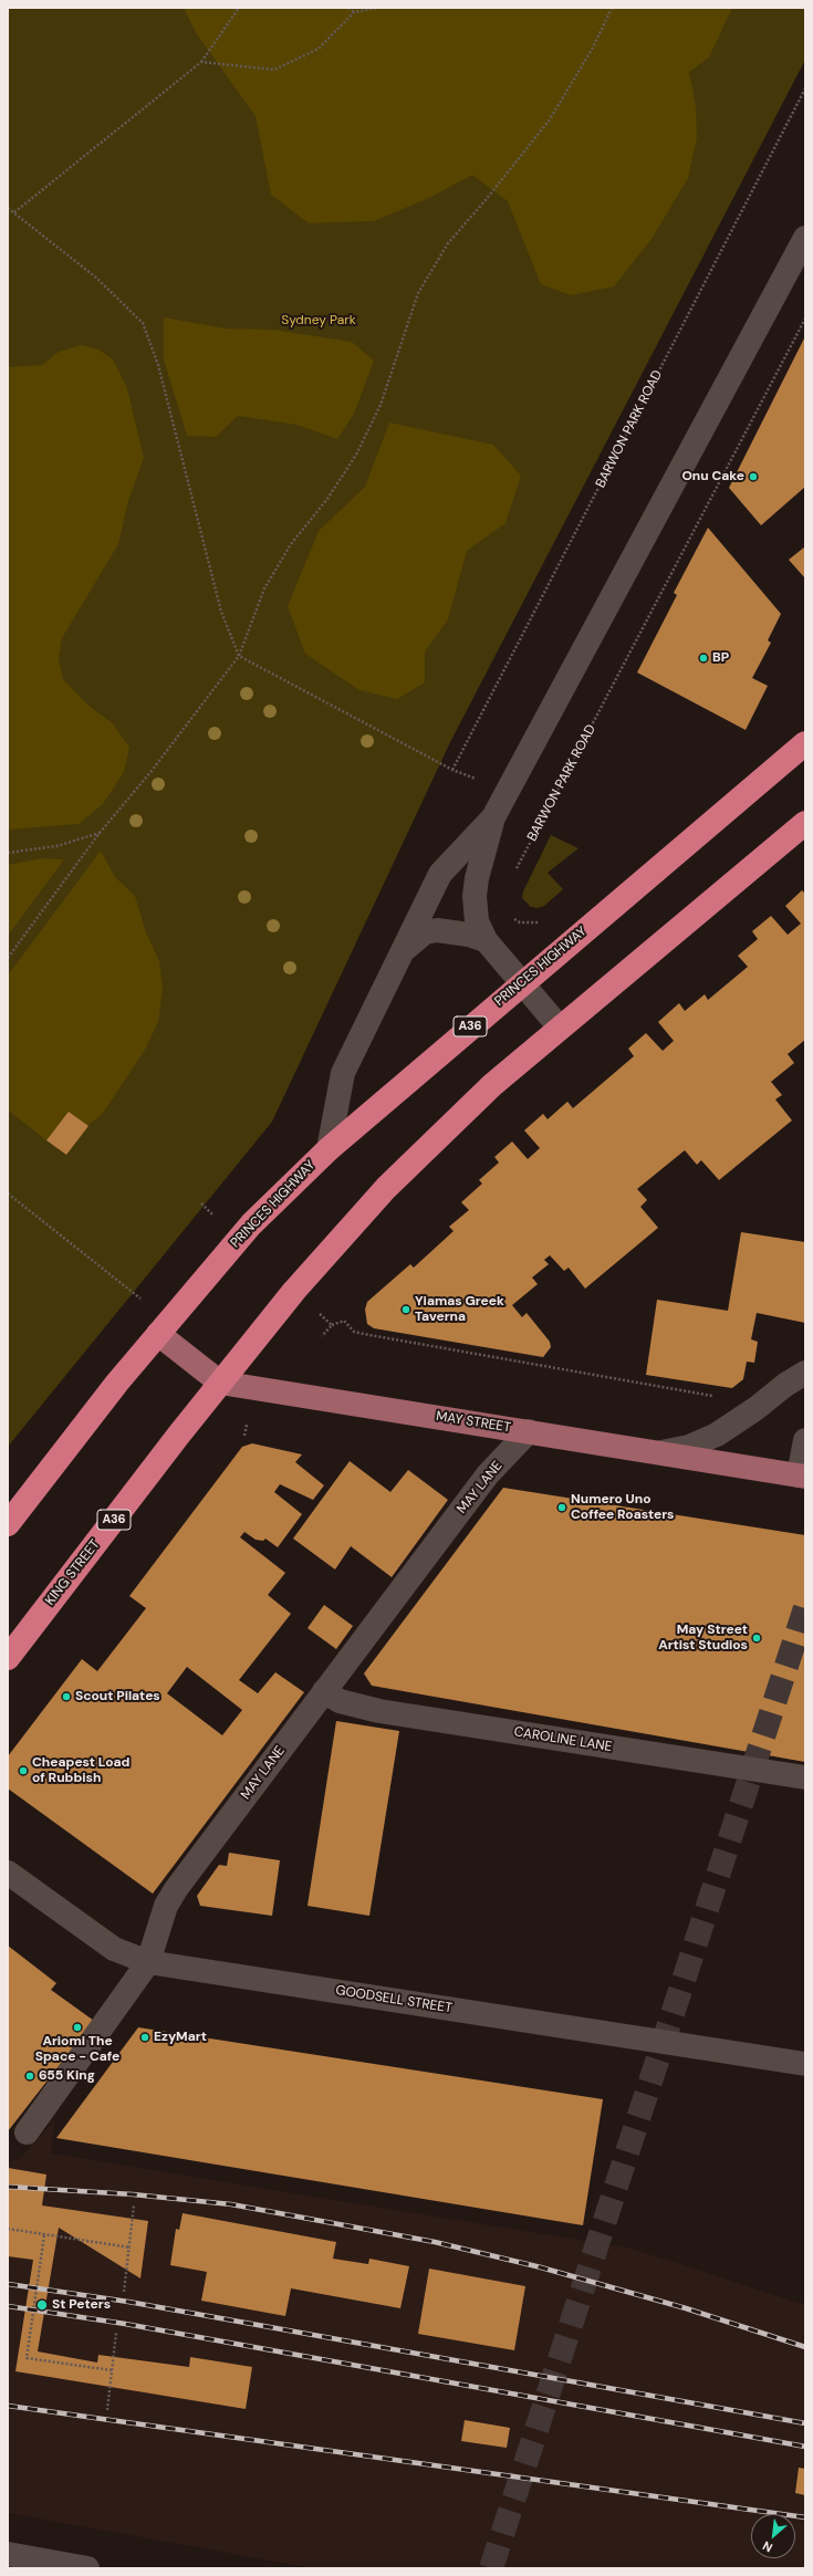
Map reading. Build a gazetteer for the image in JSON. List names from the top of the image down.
{
  "streets": {
    "highway": ["PRINCES HIGHWAY", "A36", "KING STREET"],
    "main road": ["MAY STREET"],
    "street": ["MAY LANE", "CAROLINE LANE", "GOODSELL STREET"],
    "path": ["BARWON PARK ROAD"]
  },
  "crossings": [
    ["PRINCES HIGHWAY", "A36"],
    ["PRINCES HIGHWAY", "MAY STREET"],
    ["A36", "MAY STREET"],
    ["A36", "KING STREET"],
    ["MAY STREET", "MAY LANE"],
    ["MAY STREET", "KING STREET"],
    ["MAY LANE", "CAROLINE LANE"],
    ["MAY LANE", "GOODSELL STREET"]
  ],
  "parks": ["Sydney Park"],
  "places": [
    "Onu Cake",
    "BP",
    "Yiamas Greek Taverna",
    "Numero Uno Coffee Roasters",
    "May Street Artist Studios",
    "Scout Pilates",
    "Cheapest Load of Rubbish",
    "Ariomi The Space - Cafe",
    "EzyMart",
    "655 King",
    "St Peters"
  ],
  "north": "bottom left"
}
